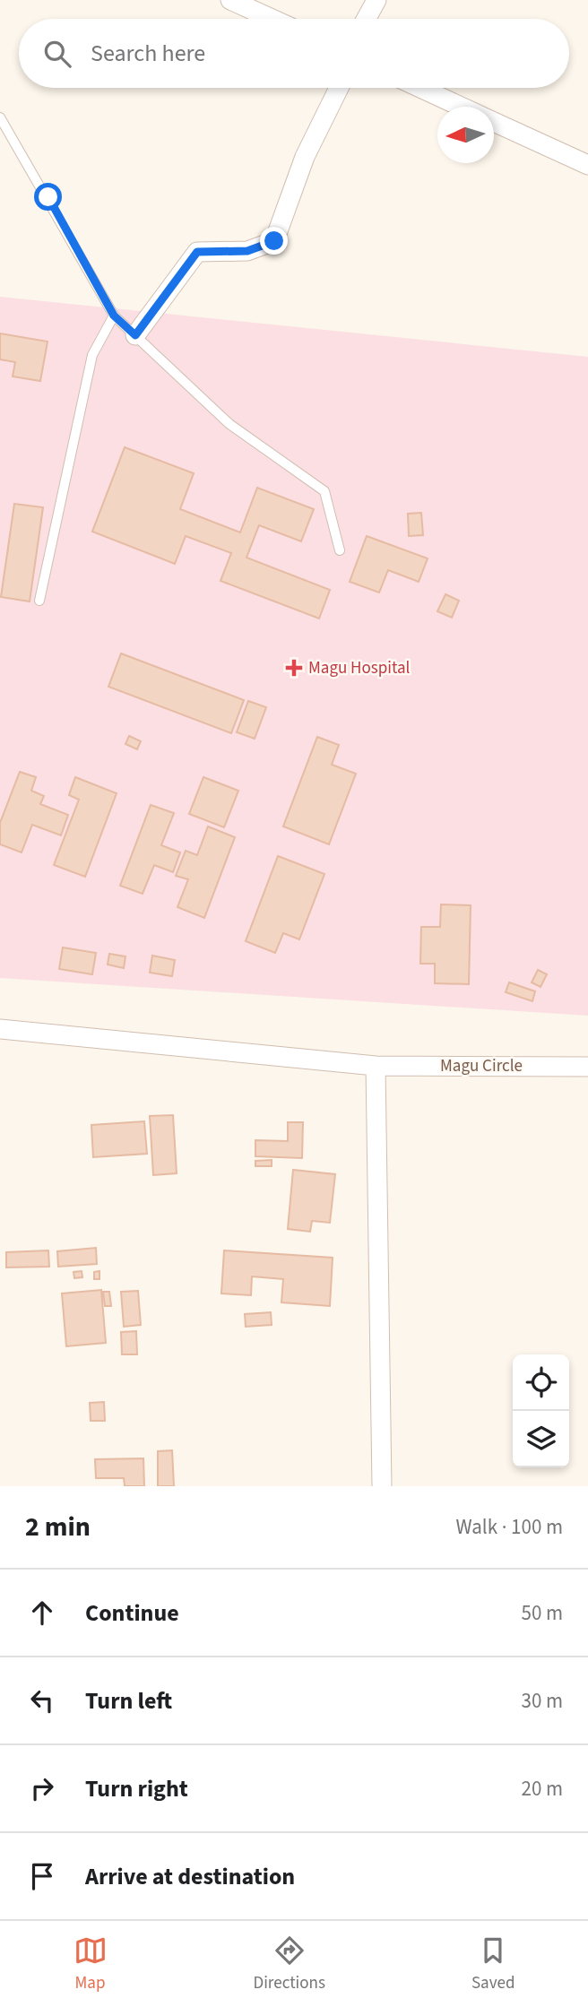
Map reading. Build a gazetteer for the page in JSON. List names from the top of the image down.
{
  "streets": {
    "street": ["Magu Circle"]
  },
  "places": {
    "health": ["Magu Hospital"]
  },
  "north": "left",
  "page": {
    "search": "Search here",
    "heading": ["2 min", "Walk · 100 m"],
    "list": [
      ["Continue", "50 m"],
      ["Turn left", "30 m"],
      ["Turn right", "20 m"],
      "Arrive at destination"
    ],
    "nav": ["Map", "Directions", "Saved"]
  }
}
